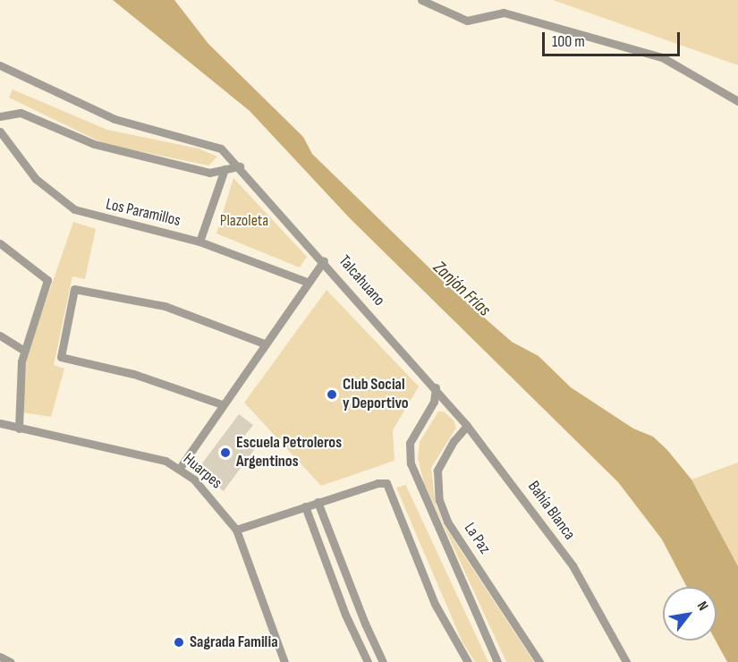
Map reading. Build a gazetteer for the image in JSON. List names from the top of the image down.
{
  "streets": {
    "street": [
      "Los Paramillos",
      "Talcahuano",
      "Huarpes",
      "Bahía Blanca",
      "La Paz"
    ]
  },
  "crossings": [
    ["Talcahuano", "Bahía Blanca"],
    ["Bahía Blanca", "La Paz"]
  ],
  "water": ["Zanjón Frías"],
  "parks": ["Plazoleta"],
  "places": ["Club Social y Deportivo", "Escuela Petroleros Argentinos", "Sagrada Familia"],
  "scale_bar": "100 m",
  "north": "top right"
}
